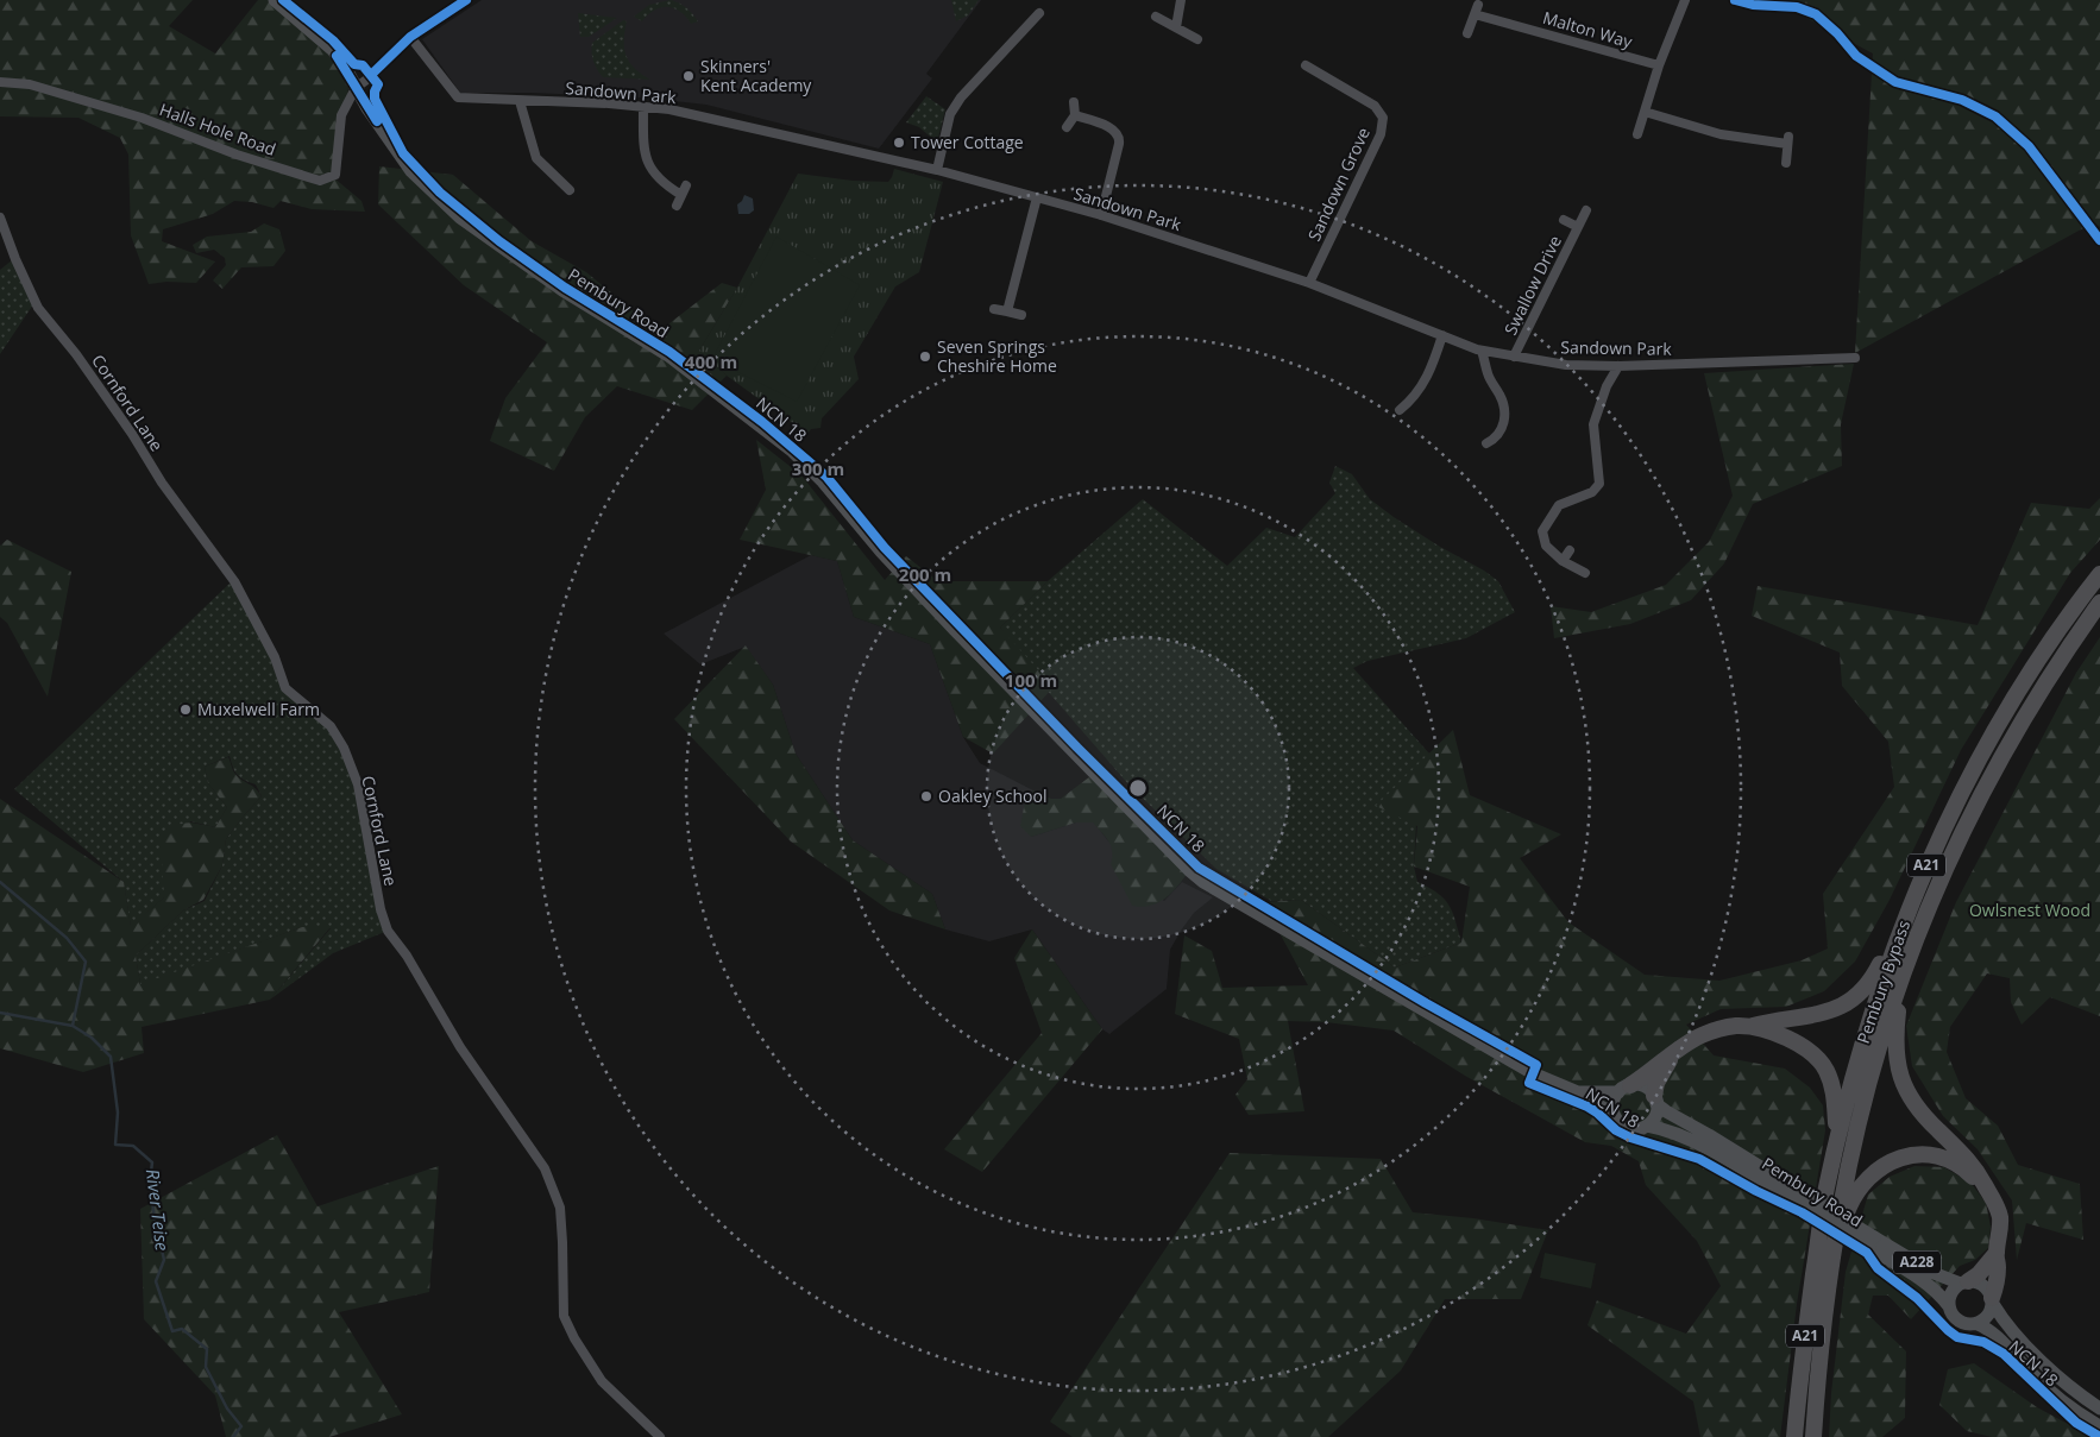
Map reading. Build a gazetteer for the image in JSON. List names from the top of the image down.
{
  "streets": {
    "highway": ["A21", "Pembury Bypass"],
    "main road": ["Pembury Road", "A228"],
    "street": [
      "Malton Way",
      "Sandown Park",
      "Halls Hole Road",
      "Sandown Grove",
      "Swallow Drive",
      "Cornford Lane"
    ],
    "cycle path": ["NCN 18"]
  },
  "crossings": [
    ["Sandown Park", "Sandown Grove"],
    ["Sandown Park", "Swallow Drive"],
    ["Halls Hole Road", "Pembury Road"],
    ["Pembury Road", "A21"],
    ["A21", "Pembury Bypass"]
  ],
  "water": ["River Teise"],
  "parks": ["Owlsnest Wood"],
  "places": [
    "Skinners' Kent Academy",
    "Tower Cottage",
    "Seven Springs Cheshire Home",
    "Muxelwell Farm",
    "Oakley School"
  ],
  "rings": [
    "400 m",
    "300 m",
    "200 m",
    "100 m"
  ]
}
